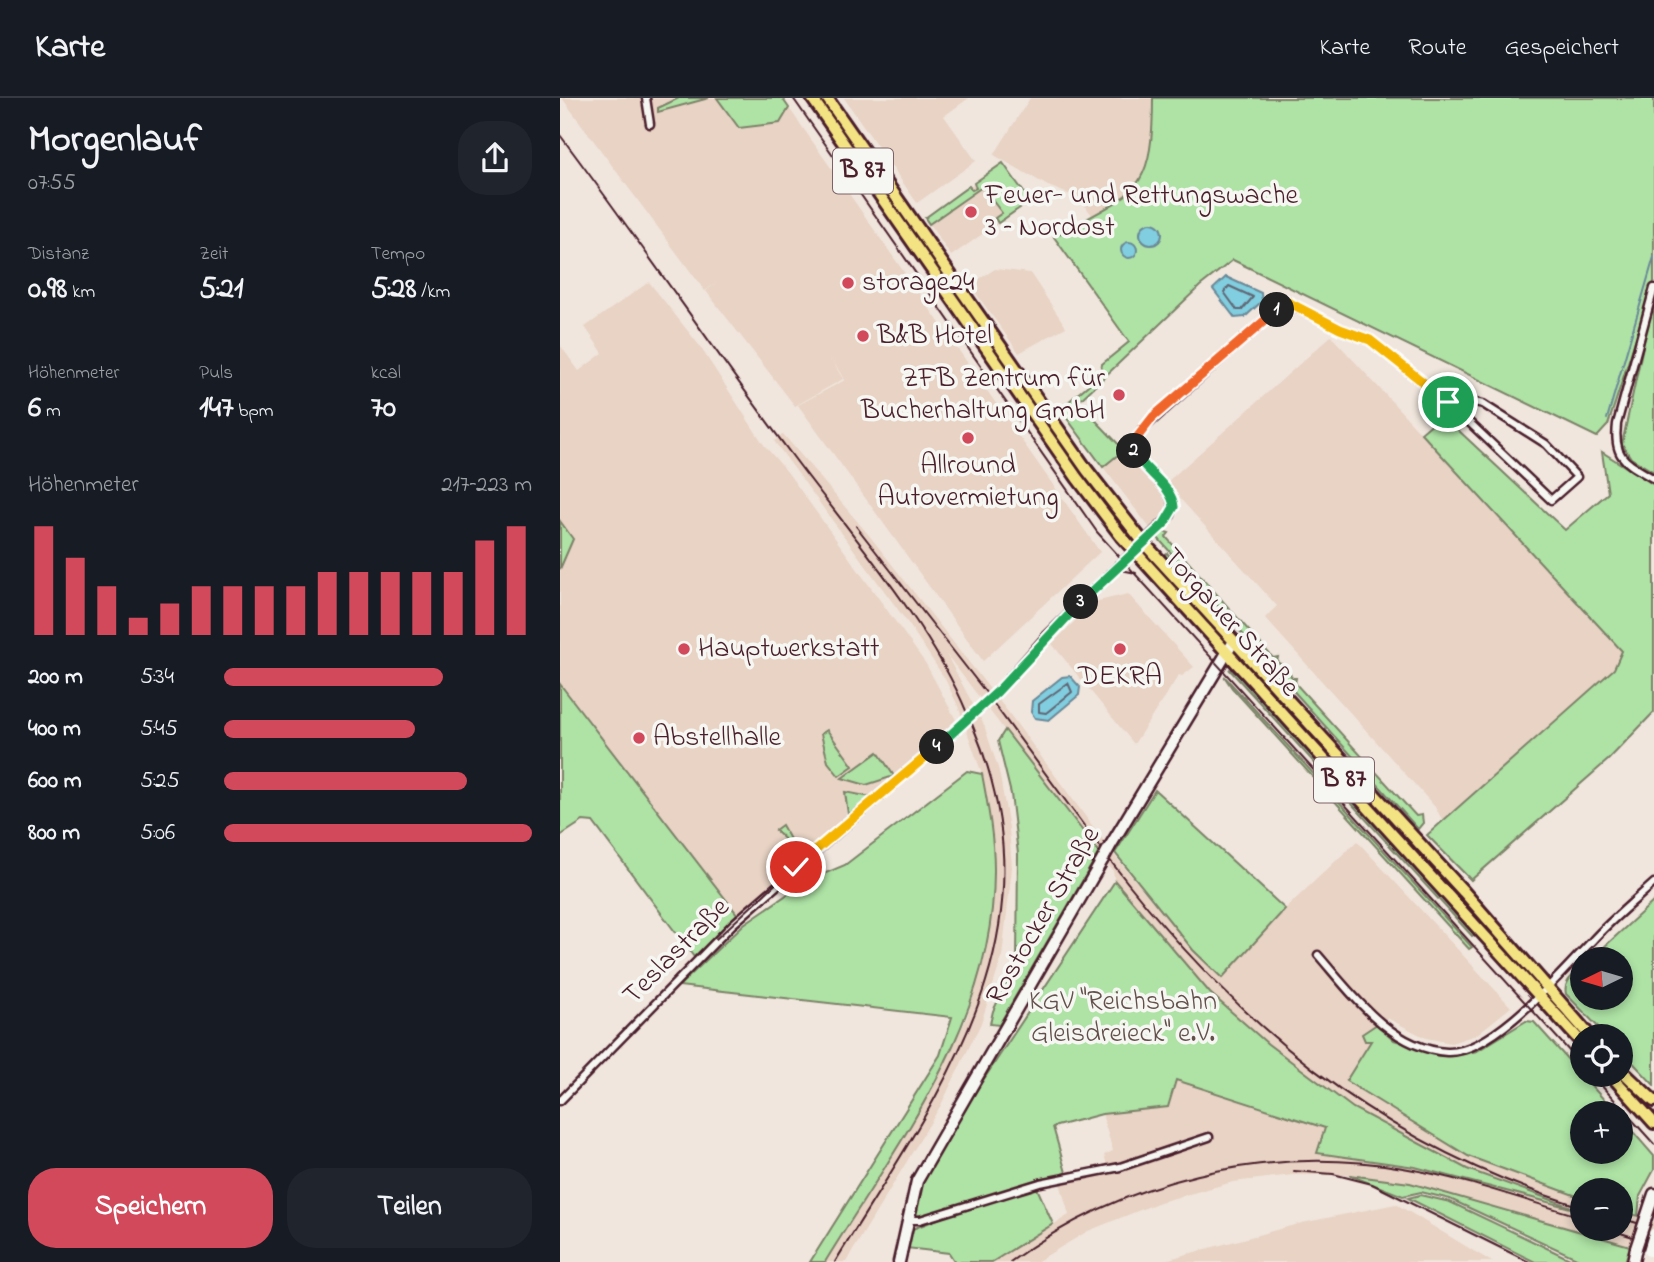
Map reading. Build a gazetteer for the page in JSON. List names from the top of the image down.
{
  "streets": {
    "main road": ["B 87", "Torgauer Straße", "Rostocker Straße"],
    "street": ["Teslastraße"]
  },
  "crossings": [
    ["Torgauer Straße", "Rostocker Straße"],
    ["Torgauer Straße", "Teslastraße"]
  ],
  "parks": ["KGV \"Reichsbahn Gleisdreieck\" e.V."],
  "places": [
    "Feuer- und Rettungswache 3 – Nordost",
    "storage24",
    "B&B Hotel",
    "ZFB Zentrum für Bucherhaltung GmbH",
    "Allround Autovermietung",
    "Hauptwerkstatt",
    "DEKRA",
    "Abstellhalle"
  ],
  "north": "left",
  "page": {
    "header": "Karte",
    "nav": ["Karte", "Route", "Gespeichert"],
    "heading": ["Morgenlauf", "07:55"],
    "stats": [
      ["Distanz", "0.98 km"],
      ["Zeit", "5:21"],
      ["Tempo", "5:28 /km"],
      ["Höhenmeter", "6 m"],
      ["Puls", "147 bpm"],
      ["kcal", "70"]
    ],
    "pins": [
      "1",
      "2",
      "3",
      "4"
    ],
    "chart": ["Höhenmeter", "217–223 m"],
    "list": [
      {
        "name": "200 m",
        "note": "5:34"
      },
      {
        "name": "400 m",
        "note": "5:45"
      },
      {
        "name": "600 m",
        "note": "5:25"
      },
      {
        "name": "800 m",
        "note": "5:06"
      }
    ],
    "map_buttons": ["+", "−"],
    "buttons": ["Speichern", "Teilen"]
  }
}
